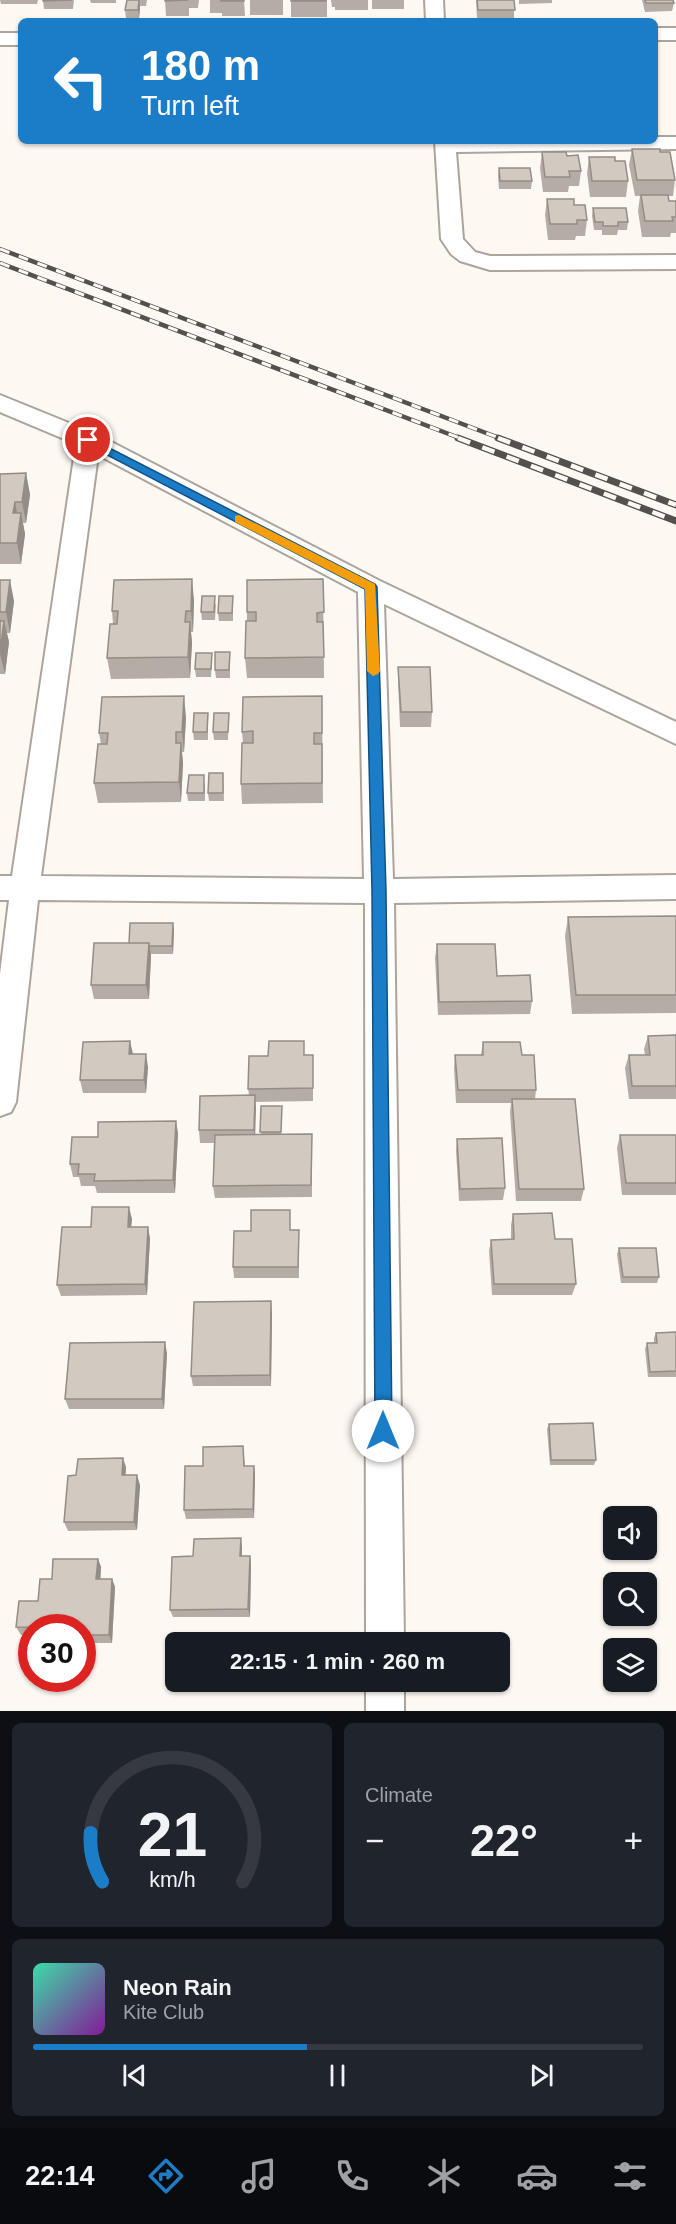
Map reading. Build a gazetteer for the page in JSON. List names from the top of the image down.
{
  "page": {
    "turn": ["180 m", "Turn left"],
    "limit": "30",
    "trip": "22:15 · 1 min · 260 m",
    "tile": "Climate",
    "heat": ["−", "22°", "+"],
    "song": ["Neon Rain", "Kite Club"],
    "tabs": "22:14",
    "gauge": ["21", "km/h"]
  }
}
